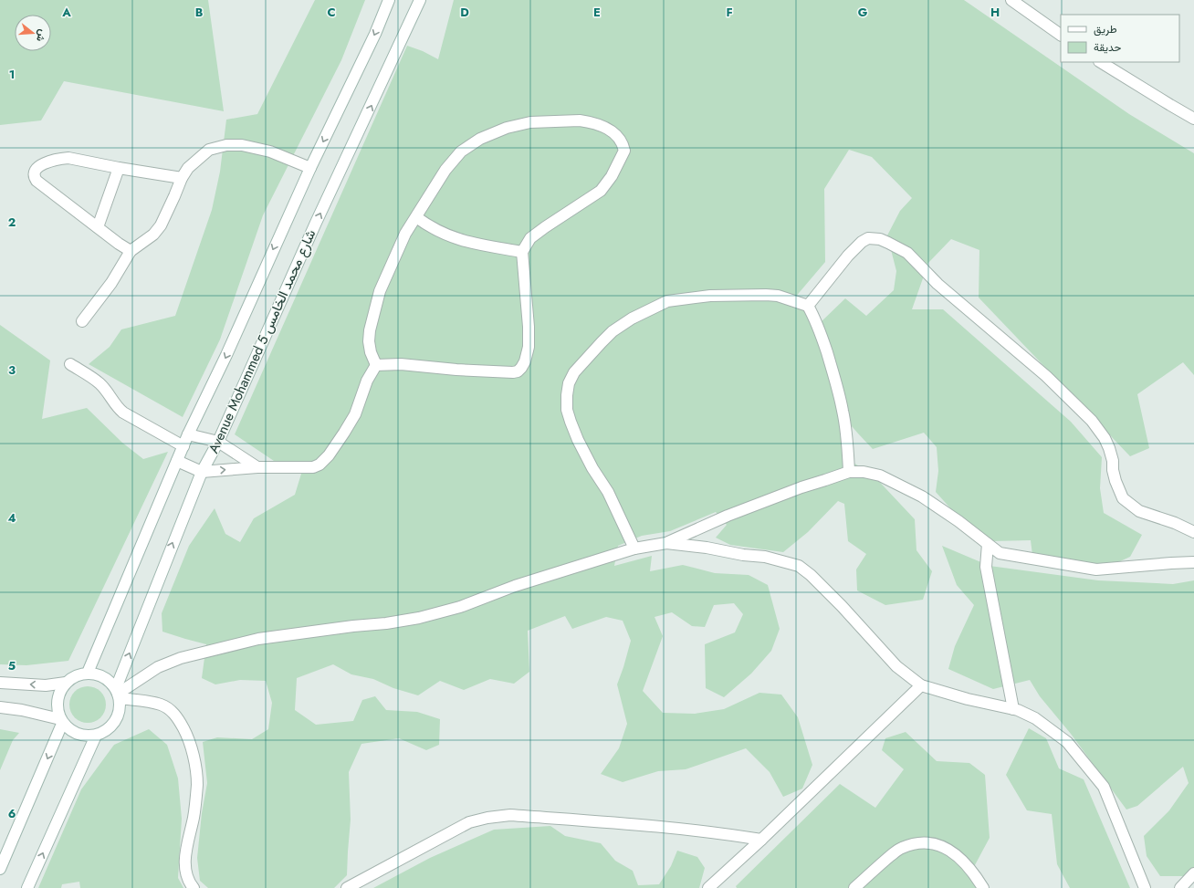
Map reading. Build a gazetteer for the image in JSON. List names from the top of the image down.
{
  "streets": {
    "street": ["Avenue Mohammed 5 شارع محمد الخامس"]
  },
  "legend": ["طريق", "حديقة"],
  "north": "right",
  "grid": {
    "columns": [
      "A",
      "B",
      "C",
      "D",
      "E",
      "F",
      "G",
      "H"
    ],
    "rows": [
      "1",
      "2",
      "3",
      "4",
      "5",
      "6"
    ]
  }
}
